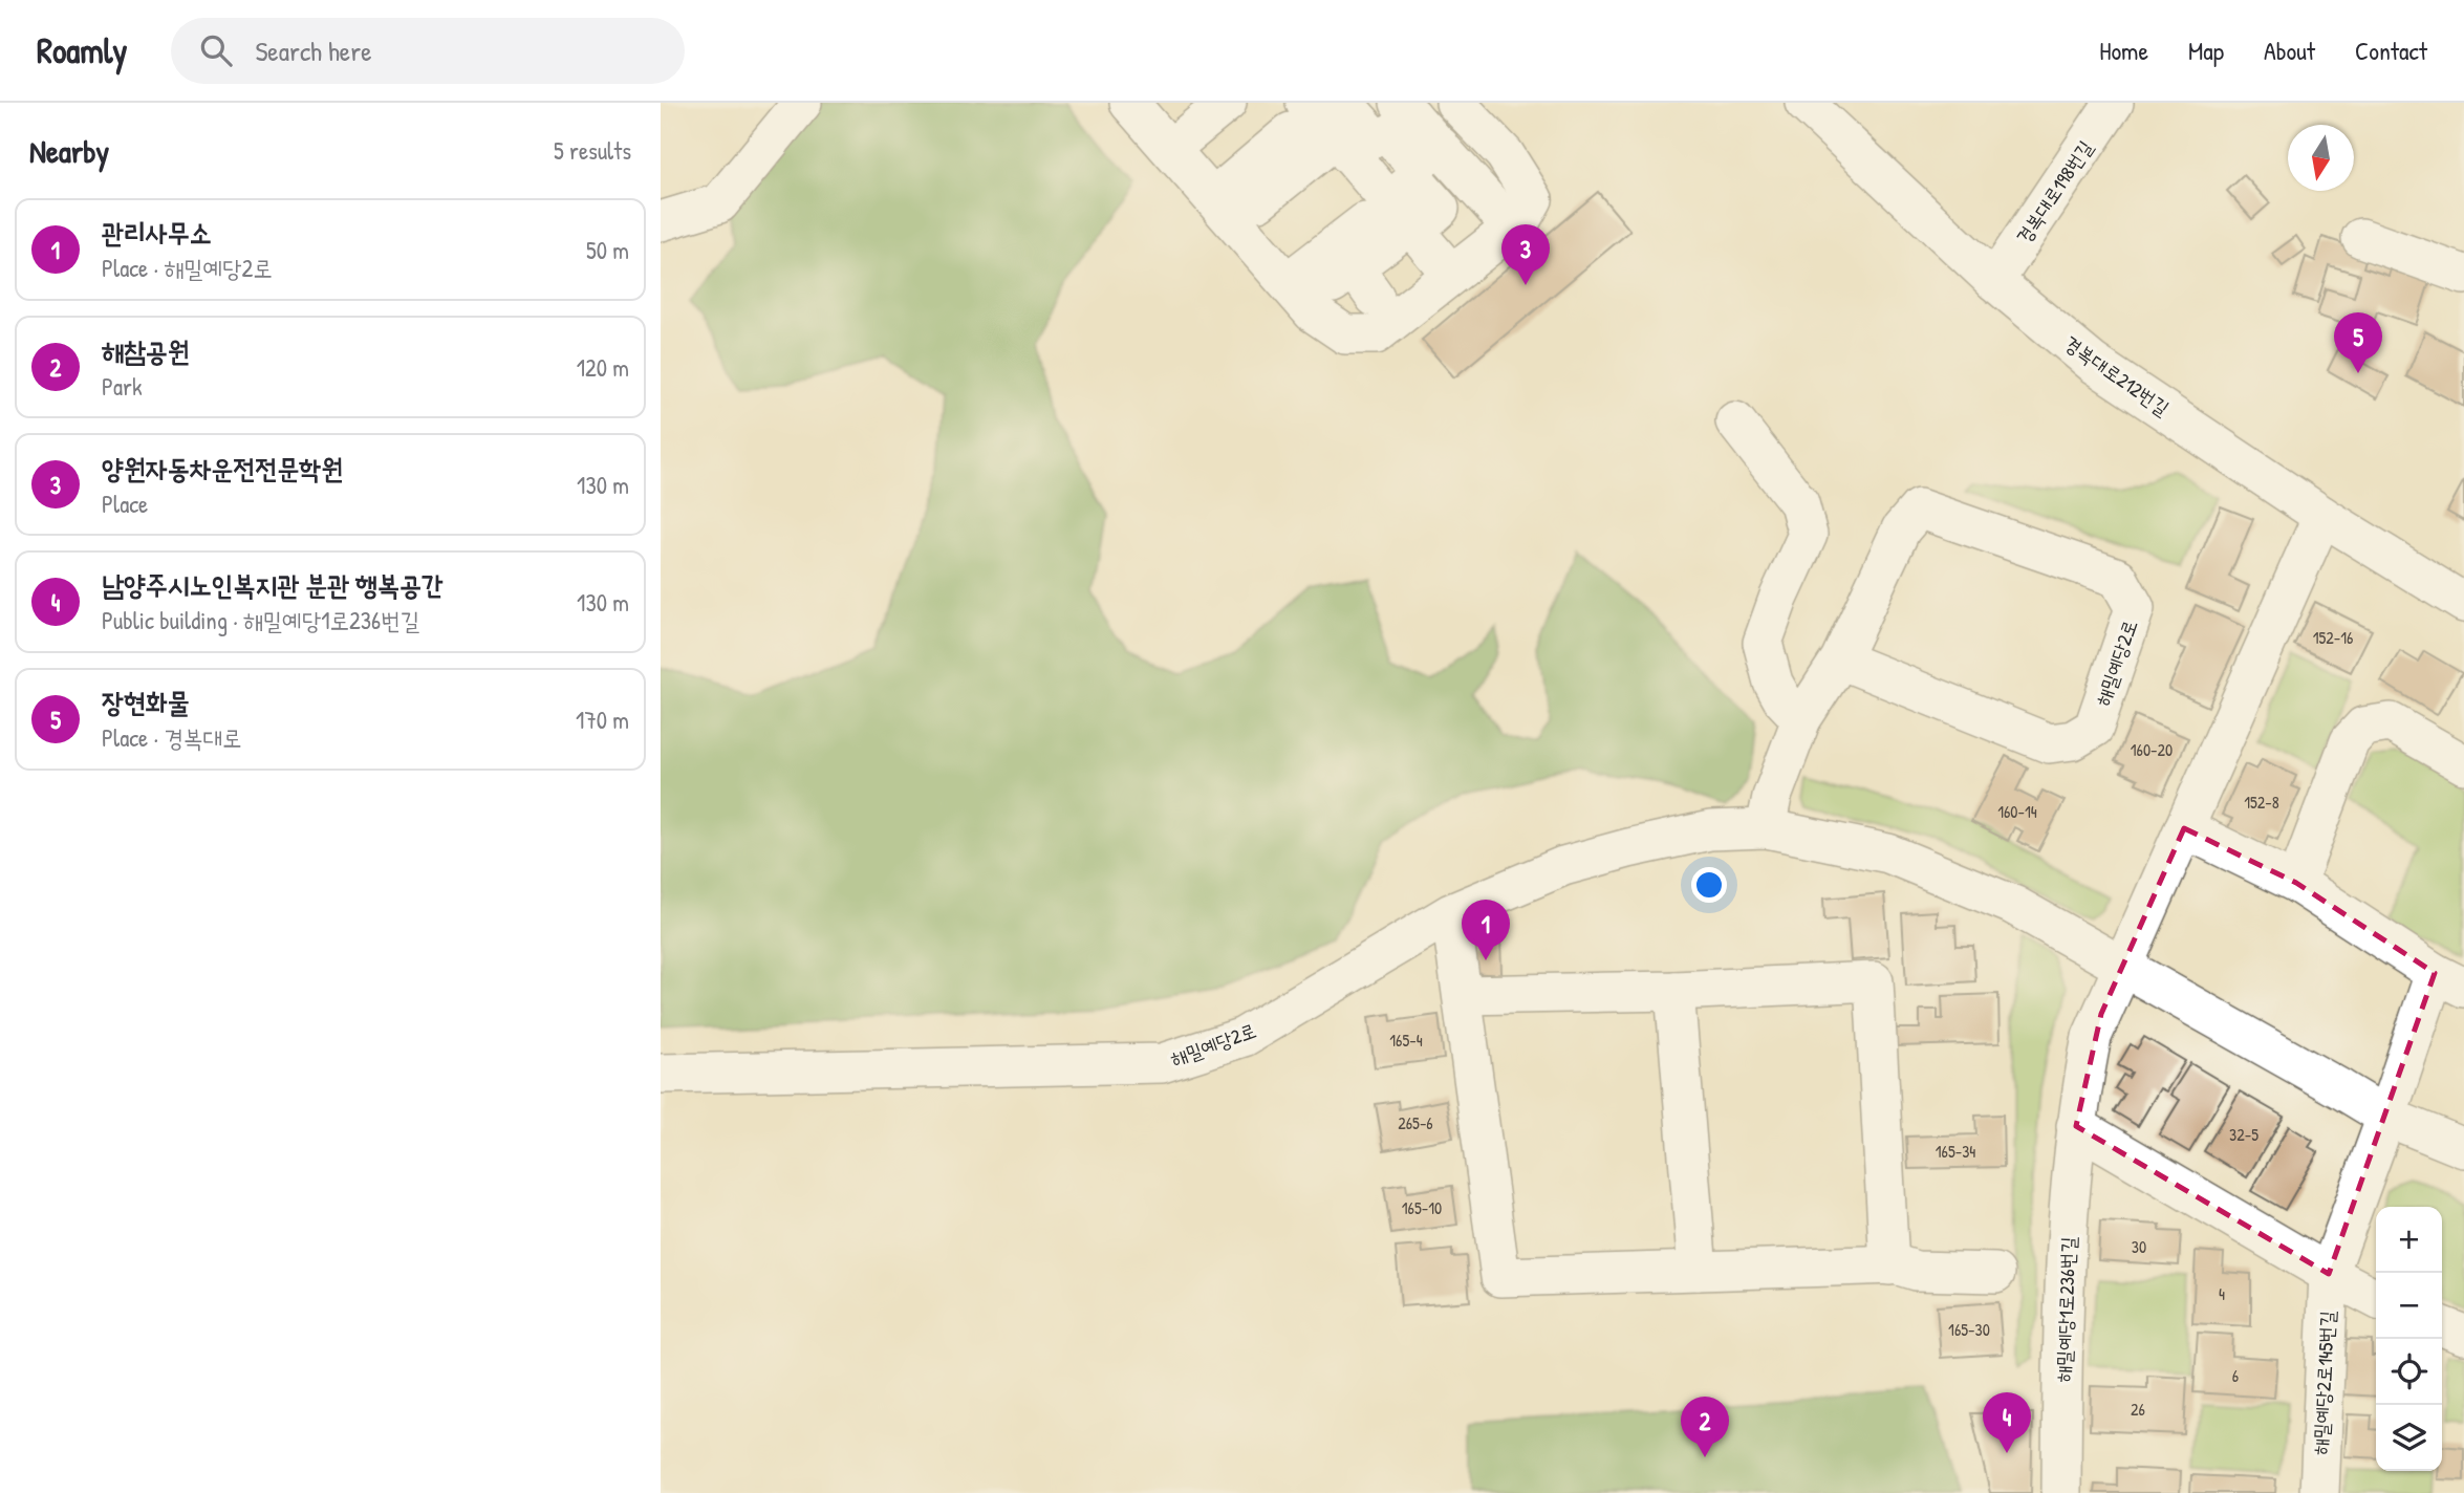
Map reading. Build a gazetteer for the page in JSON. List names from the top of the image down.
{
  "streets": {
    "street": [
      "경복대로198번길",
      "경복대로212번길",
      "해밀예당2로",
      "해밀예당1로236번길",
      "해밀예당2로145번길"
    ]
  },
  "crossings": [
    ["경복대로198번길", "경복대로212번길"],
    ["해밀예당2로", "해밀예당1로236번길"],
    ["해밀예당2로", "해밀예당2로145번길"]
  ],
  "house_numbers": [
    "152-16",
    "160-20",
    "152-8",
    "160-14",
    "165-4",
    "265-6",
    "32-5",
    "165-34",
    "165-10",
    "30",
    "4",
    "165-30",
    "6",
    "26"
  ],
  "north": "bottom",
  "page": {
    "header": "Roamly",
    "search": "Search here",
    "nav": [
      "Home",
      "Map",
      "About",
      "Contact"
    ],
    "heading": ["Nearby", "5 results"],
    "list": [
      {
        "mark": "1",
        "name": "관리사무소",
        "note": "Place · 해밀예당2로",
        "value": "50 m"
      },
      {
        "mark": "2",
        "name": "해참공원",
        "note": "Park",
        "value": "120 m"
      },
      {
        "mark": "3",
        "name": "양원자동차운전전문학원",
        "note": "Place",
        "value": "130 m"
      },
      {
        "mark": "4",
        "name": "남양주시노인복지관 분관 행복공간",
        "note": "Public building · 해밀예당1로236번길",
        "value": "130 m"
      },
      {
        "mark": "5",
        "name": "장현화물",
        "note": "Place · 경복대로",
        "value": "170 m"
      }
    ],
    "pins": [
      "3",
      "5",
      "1",
      "4",
      "2"
    ],
    "map_buttons": ["+", "−"]
  }
}
